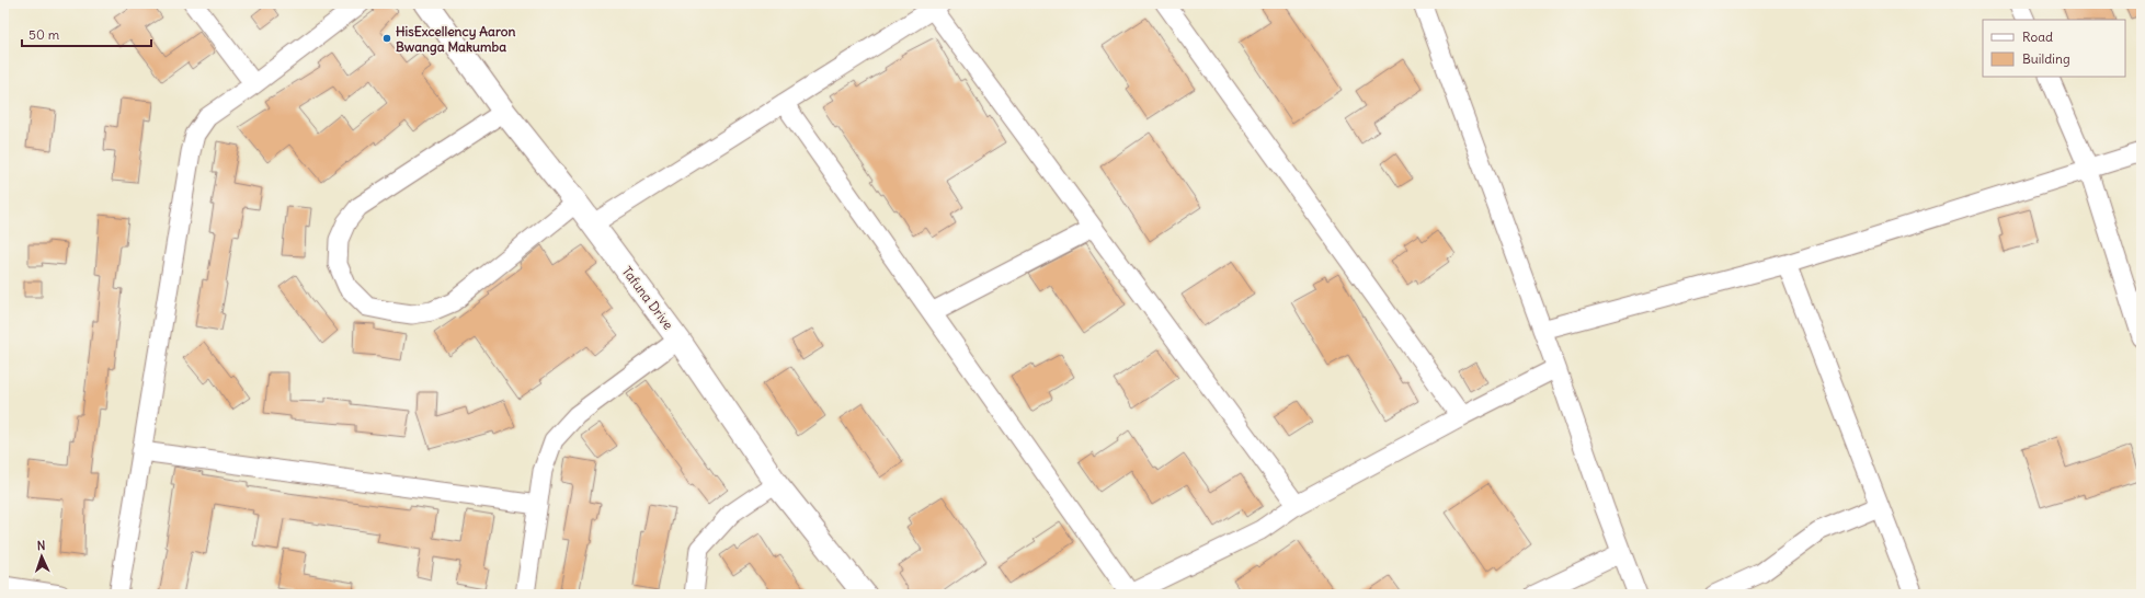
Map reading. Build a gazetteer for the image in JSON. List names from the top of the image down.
{
  "streets": {
    "main road": ["Tafuna Drive"]
  },
  "places": ["HisExcellency Aaron Bwanga Makumba"],
  "legend": ["Road", "Building"],
  "scale_bar": "50 m",
  "north": "top"
}
